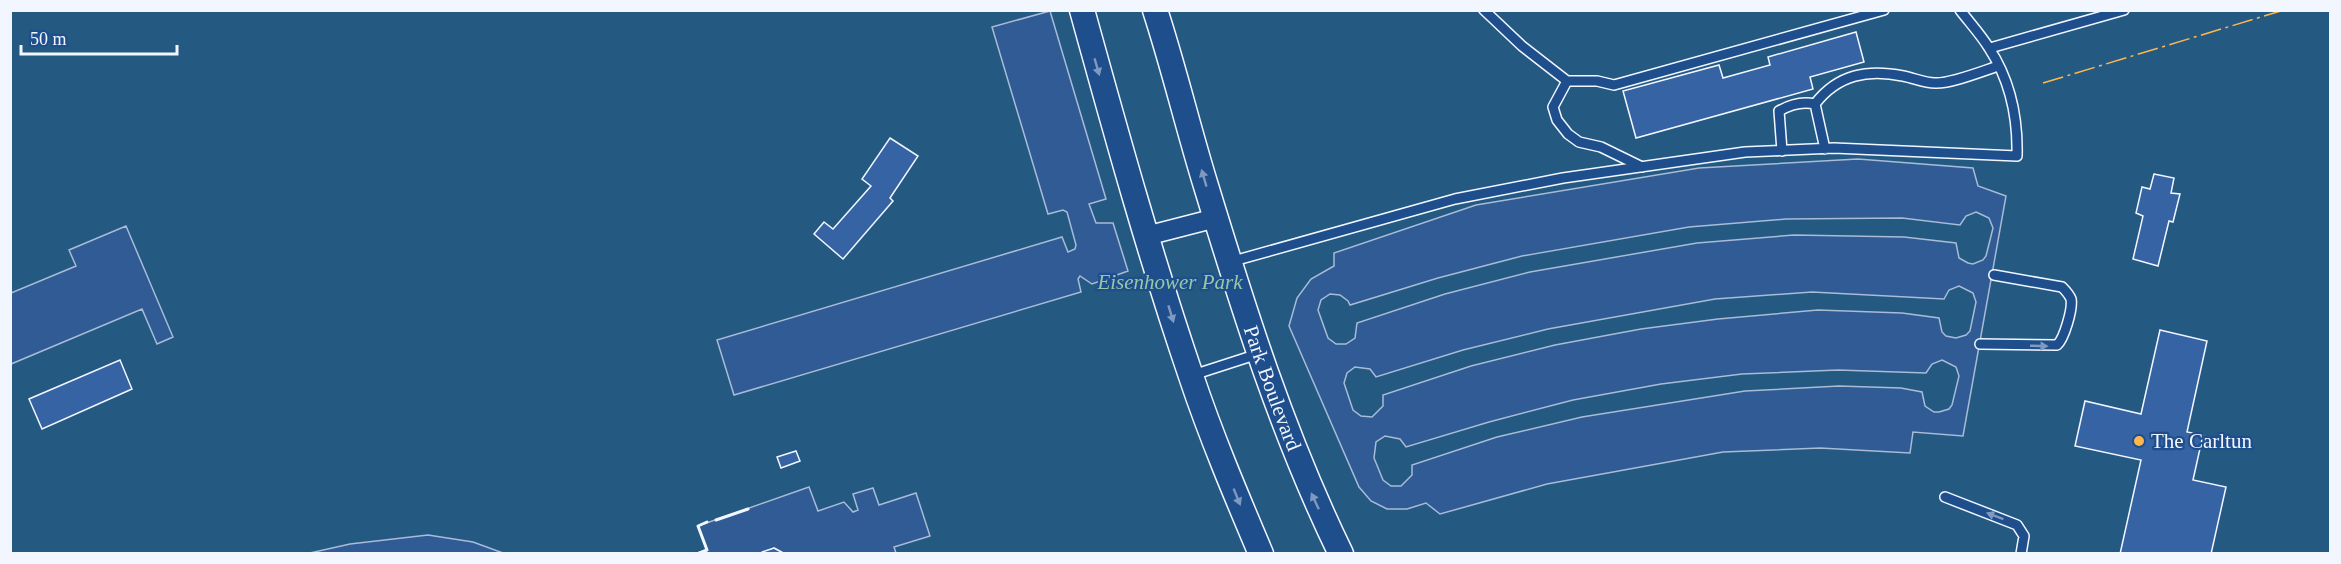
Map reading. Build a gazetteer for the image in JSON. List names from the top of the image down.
{
  "streets": {
    "street": ["Park Boulevard"]
  },
  "parks": ["Eisenhower Park"],
  "places": ["The Carltun"],
  "scale_bar": "50 m"
}
